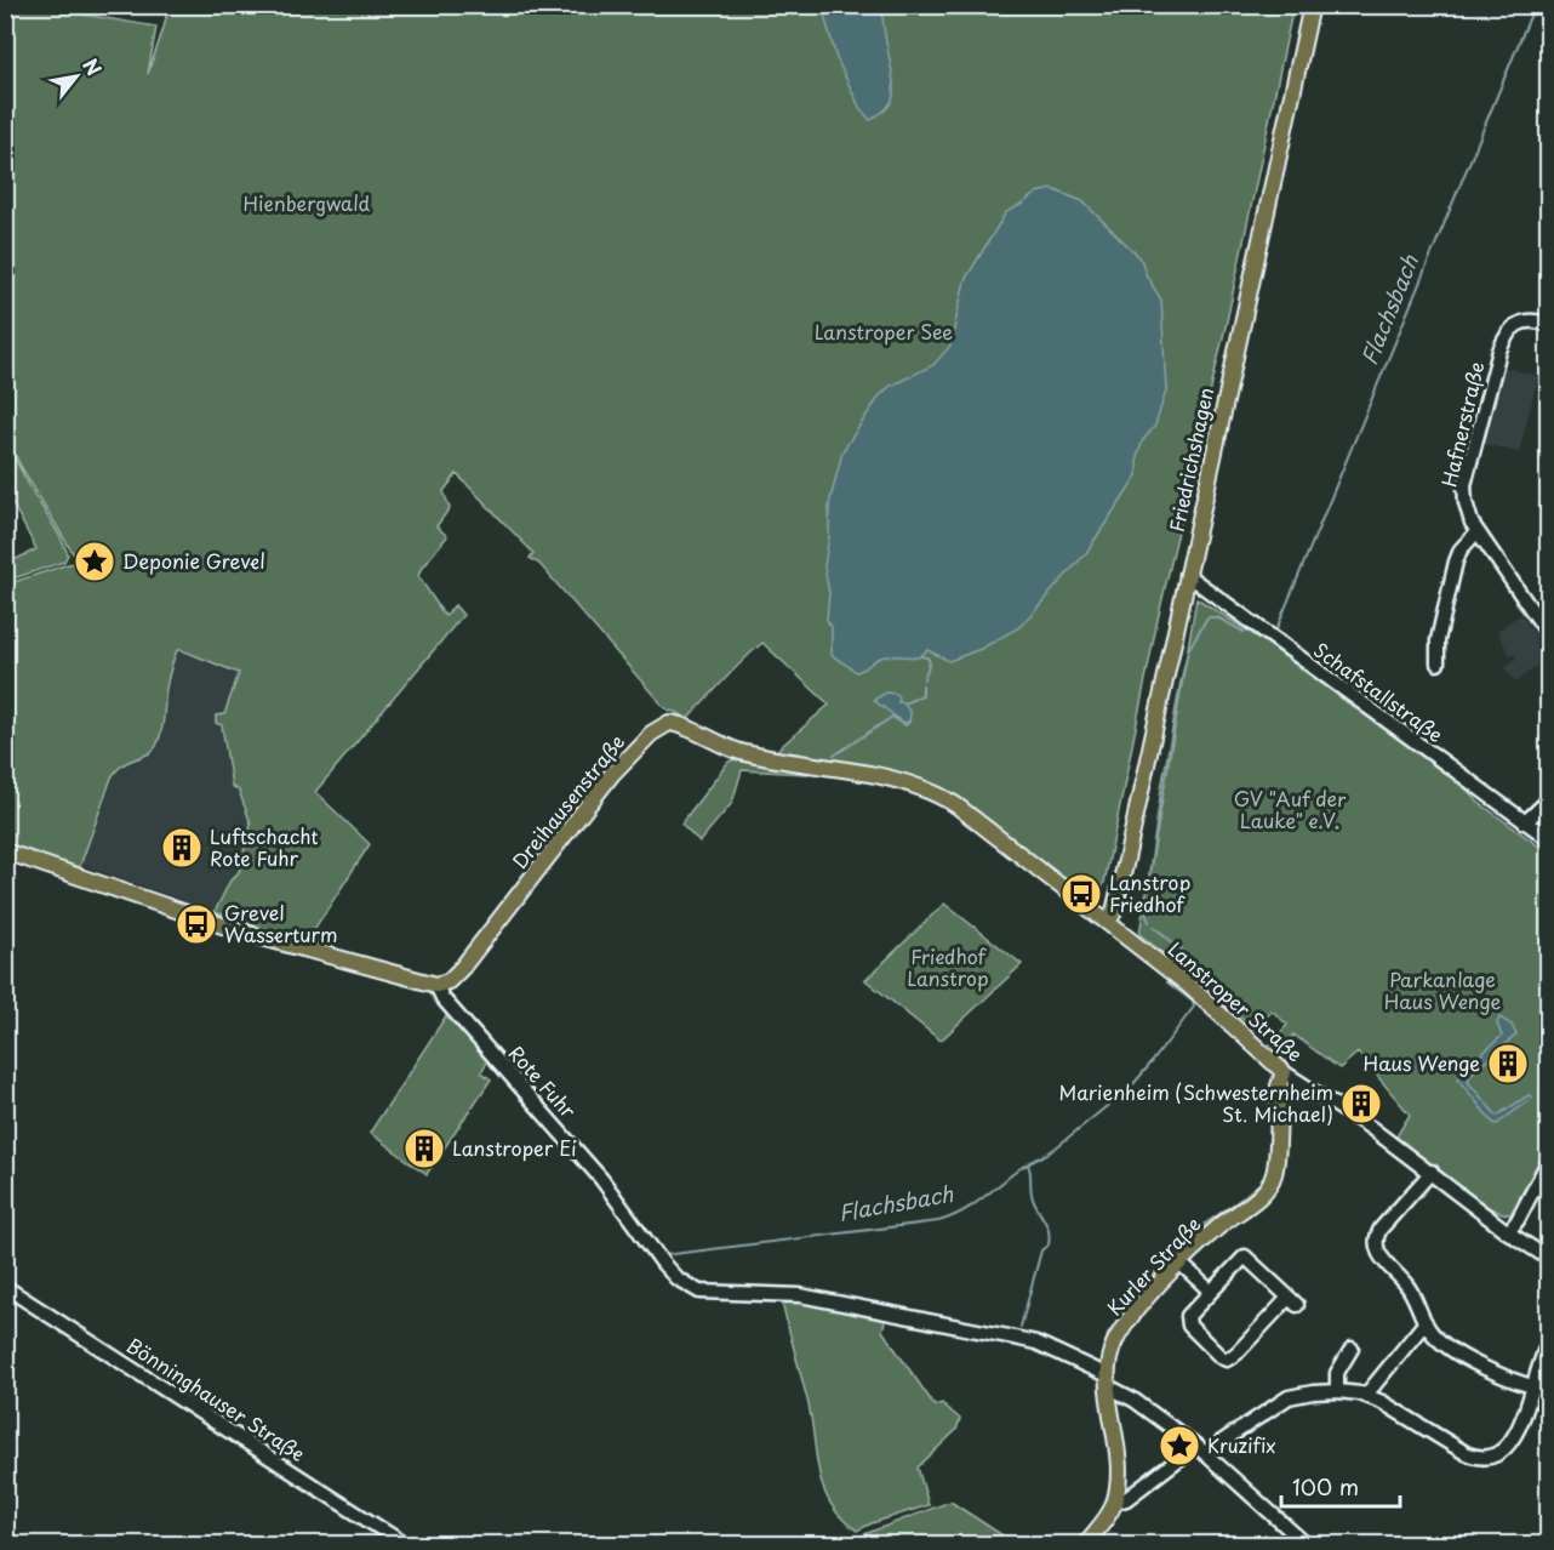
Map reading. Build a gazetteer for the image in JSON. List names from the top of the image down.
{
  "streets": {
    "main road": [
      "Friedrichshagen",
      "Dreihausenstraße",
      "Lanstroper Straße",
      "Kurler Straße"
    ],
    "street": [
      "Hafnerstraße",
      "Schafstallstraße",
      "Rote Fuhr",
      "Bönninghauser Straße"
    ]
  },
  "crossings": [
    ["Friedrichshagen", "Schafstallstraße"],
    ["Friedrichshagen", "Lanstroper Straße"],
    ["Dreihausenstraße", "Lanstroper Straße"],
    ["Dreihausenstraße", "Rote Fuhr"],
    ["Lanstroper Straße", "Kurler Straße"],
    ["Rote Fuhr", "Kurler Straße"]
  ],
  "water": ["Flachsbach"],
  "parks": [
    "Hienbergwald",
    "Lanstroper See",
    "GV \"Auf der Lauke\" e.V.",
    "Friedhof Lanstrop",
    "Parkanlage Haus Wenge"
  ],
  "places": {
    "place": ["Deponie Grevel", "Kruzifix"],
    "building": [
      "Luftschacht Rote Fuhr",
      "Haus Wenge",
      "Marienheim (Schwesternheim St. Michael)",
      "Lanstroper Ei"
    ],
    "bus stop": ["Lanstrop Friedhof", "Grevel Wasserturm"]
  },
  "scale_bar": "100 m",
  "north": "top right"
}
